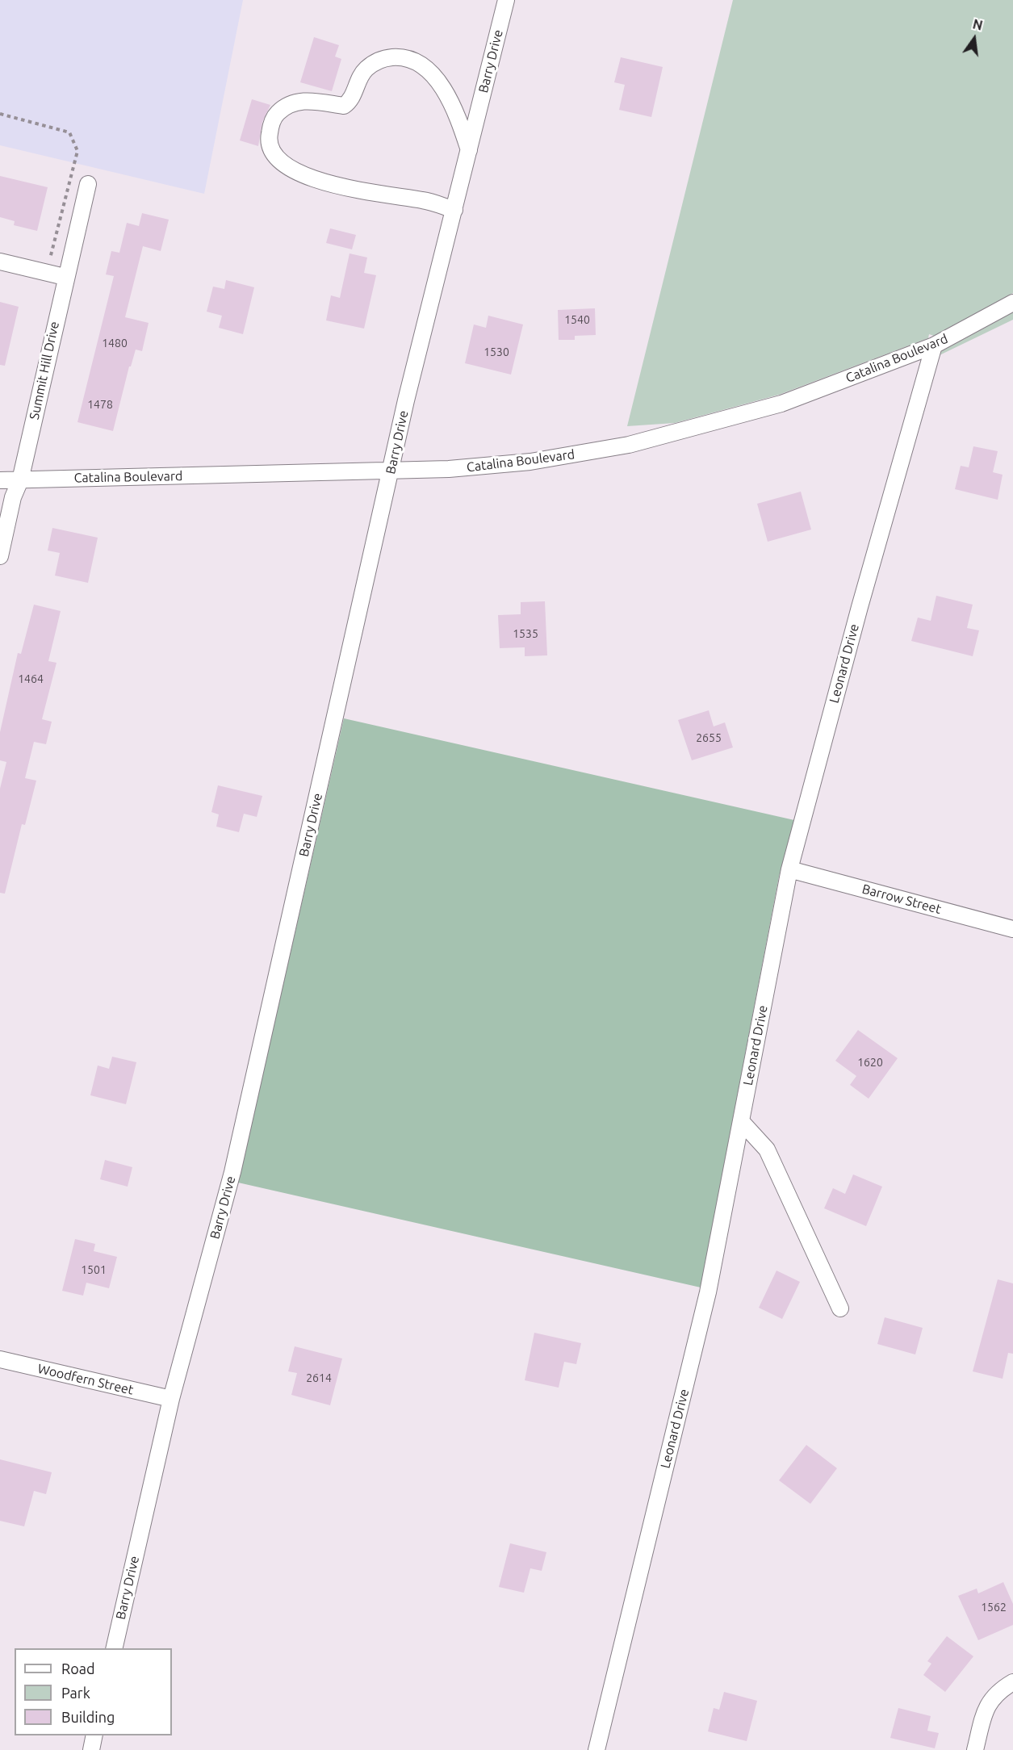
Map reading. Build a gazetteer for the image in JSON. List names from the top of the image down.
{
  "streets": {
    "street": [
      "Barry Drive",
      "Catalina Boulevard",
      "Summit Hill Drive",
      "Leonard Drive",
      "Barrow Street",
      "Woodfern Street"
    ]
  },
  "crossings": [
    ["Barry Drive", "Catalina Boulevard"],
    ["Barry Drive", "Woodfern Street"],
    ["Catalina Boulevard", "Summit Hill Drive"],
    ["Catalina Boulevard", "Leonard Drive"],
    ["Leonard Drive", "Barrow Street"]
  ],
  "house_numbers": [
    "1540",
    "1480",
    "1530",
    "1478",
    "1535",
    "1464",
    "2655",
    "1620",
    "1501",
    "2614",
    "1562"
  ],
  "legend": ["Road", "Park", "Building"],
  "north": "top"
}
